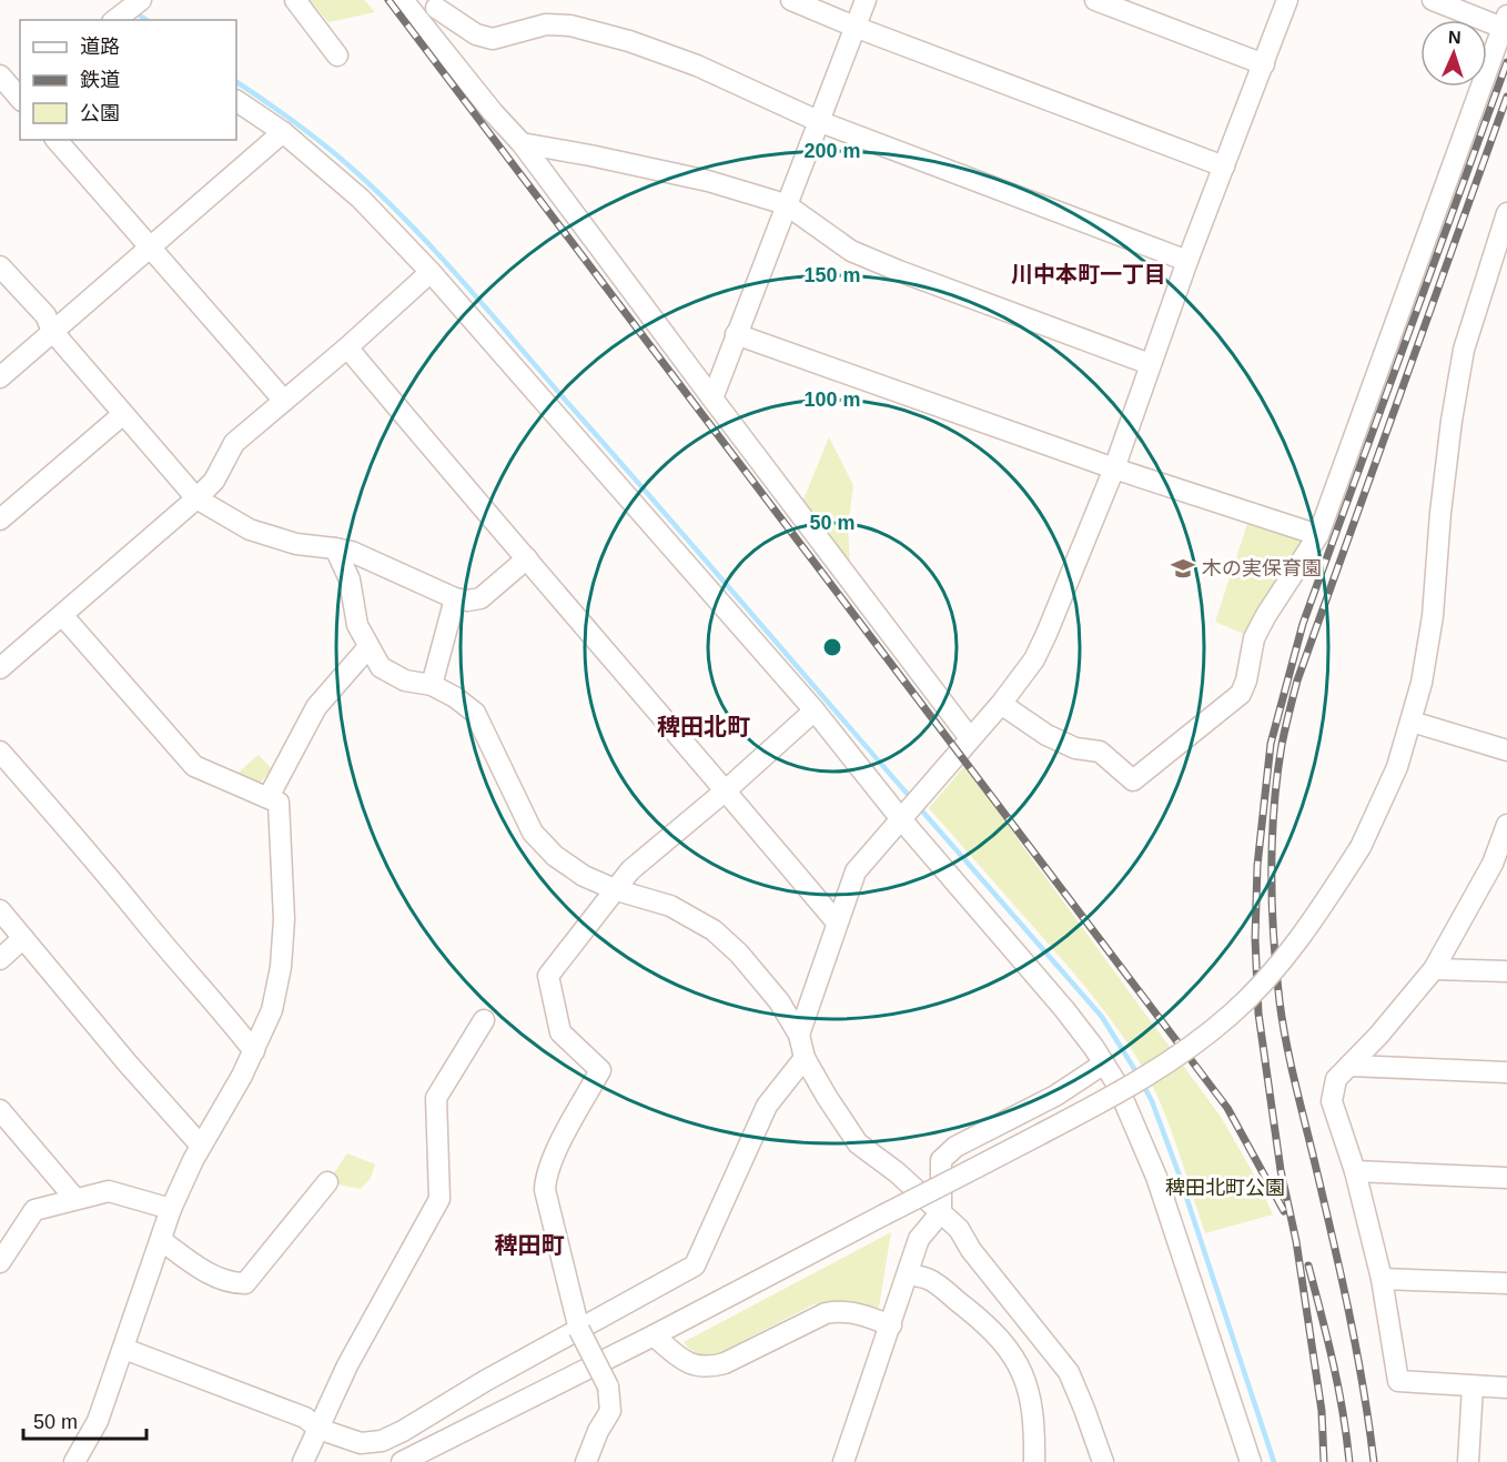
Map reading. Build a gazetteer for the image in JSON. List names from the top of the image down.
{
  "districts": ["川中本町一丁目", "稗田北町", "稗田町"],
  "parks": ["稗田北町公園"],
  "places": {
    "school or university": ["木の実保育園"]
  },
  "legend": ["道路", "鉄道", "公園"],
  "scale_bar": "50 m",
  "north": "top",
  "rings": [
    "200 m",
    "150 m",
    "100 m",
    "50 m"
  ]
}
